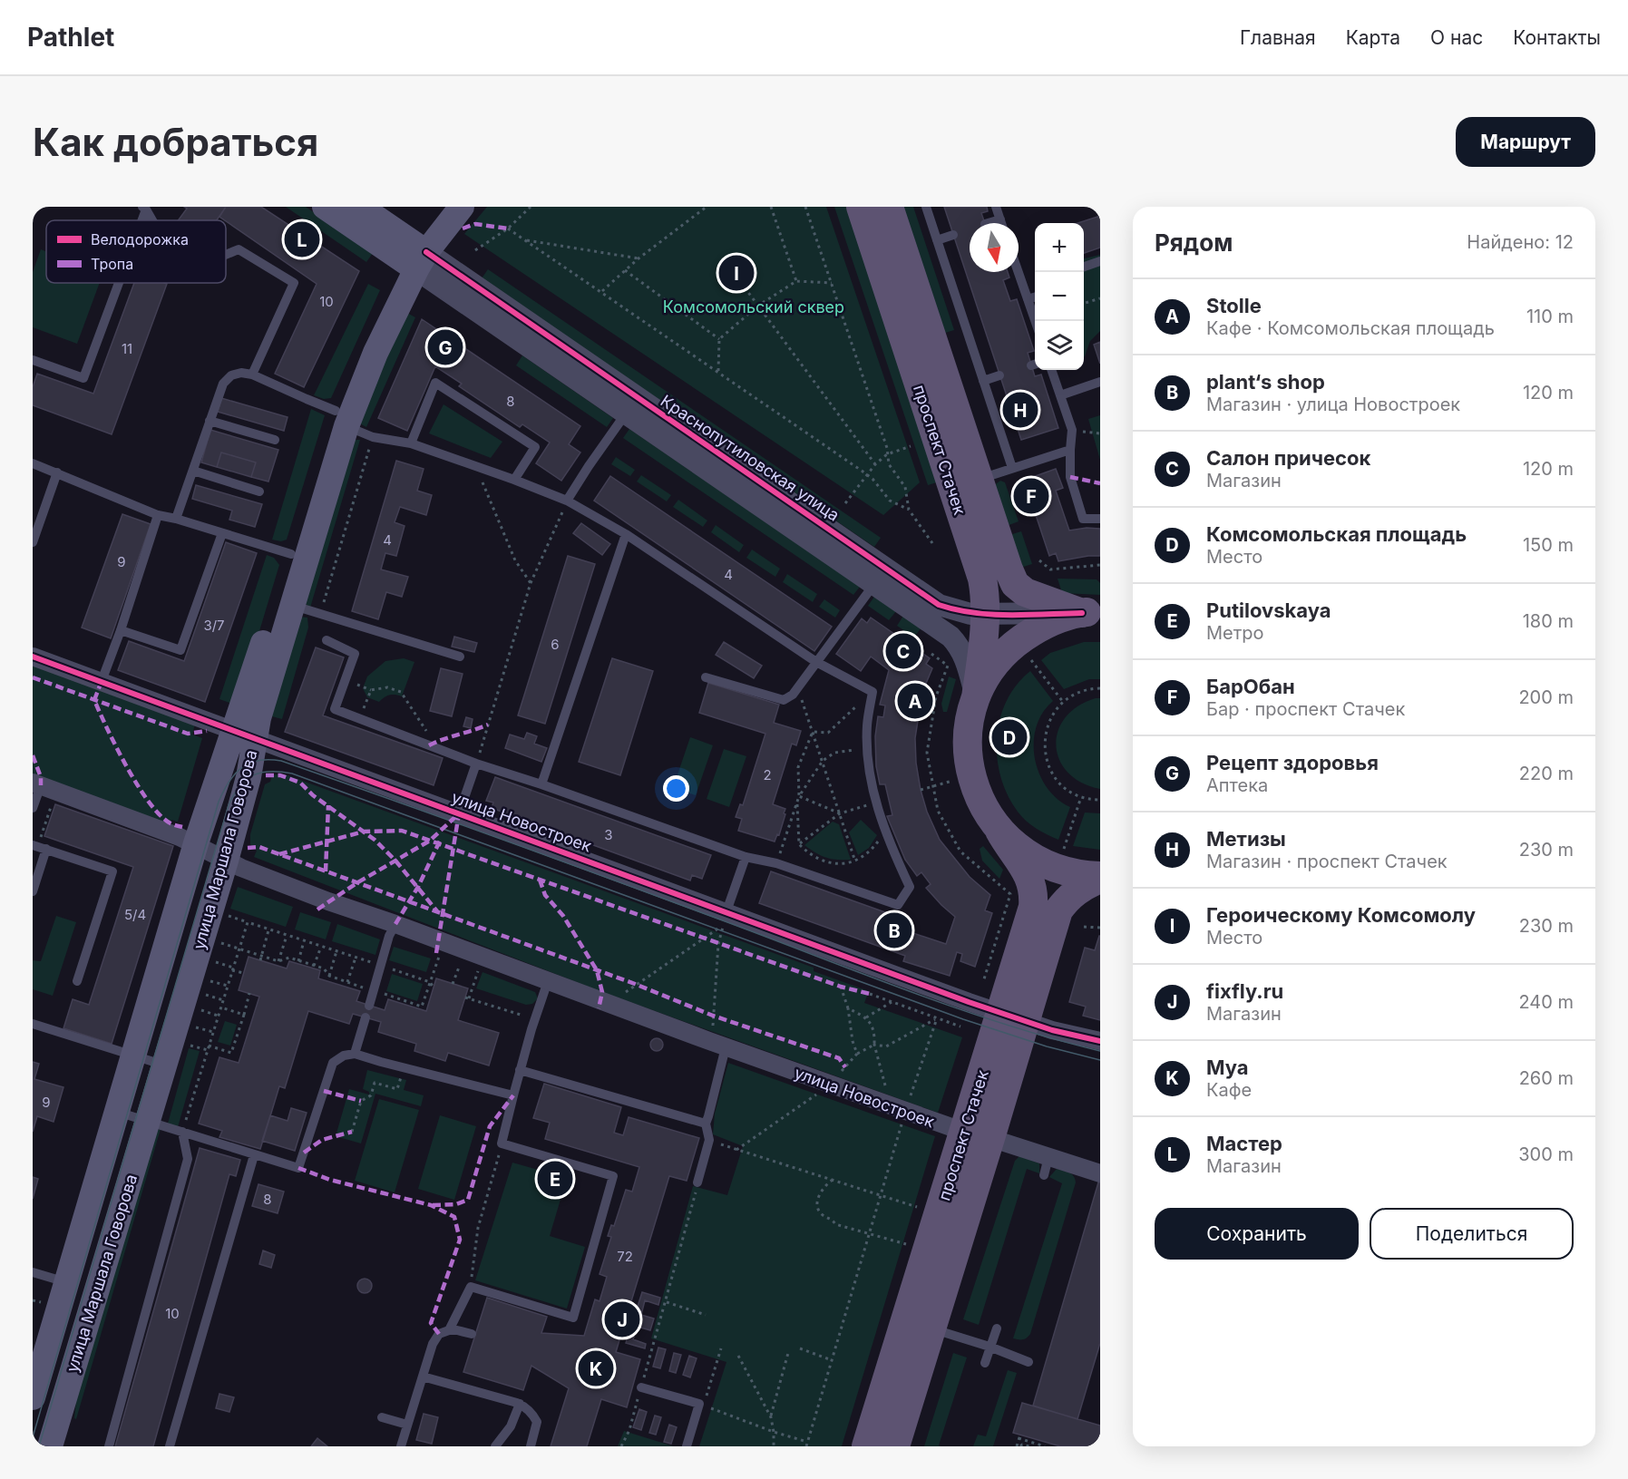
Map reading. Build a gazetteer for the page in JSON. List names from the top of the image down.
{
  "streets": {
    "main road": ["проспект Стачек", "Краснопутиловская улица", "улица Маршала Говорова"],
    "street": ["улица Новостроек"]
  },
  "crossings": [
    ["проспект Стачек", "Краснопутиловская улица"],
    ["проспект Стачек", "улица Новостроек"],
    ["Краснопутиловская улица", "улица Маршала Говорова"],
    ["улица Новостроек", "улица Маршала Говорова"]
  ],
  "parks": ["Комсомольский сквер"],
  "house_numbers": [
    "10",
    "11",
    "8",
    "4",
    "9",
    "4",
    "3/7",
    "6",
    "2",
    "3",
    "5/4",
    "9",
    "8",
    "72",
    "10"
  ],
  "legend": ["Велодорожка", "Тропа"],
  "north": "bottom",
  "page": {
    "header": "Pathlet",
    "nav": [
      "Главная",
      "Карта",
      "О нас",
      "Контакты"
    ],
    "buttons": [
      "Маршрут",
      ["Сохранить", "Поделиться"]
    ],
    "title": "Как добраться",
    "heading": ["Рядом", "Найдено: 12"],
    "pins": [
      "L",
      "I",
      "G",
      "H",
      "F",
      "C",
      "A",
      "D",
      "B",
      "E",
      "J",
      "K"
    ],
    "map_buttons": ["+", "−"],
    "list": [
      {
        "mark": "A",
        "name": "Stolle",
        "note": "Кафе · Комсомольская площадь",
        "value": "110 m"
      },
      {
        "mark": "B",
        "name": "plant‘s shop",
        "note": "Магазин · улица Новостроек",
        "value": "120 m"
      },
      {
        "mark": "C",
        "name": "Салон причесок",
        "note": "Магазин",
        "value": "120 m"
      },
      {
        "mark": "D",
        "name": "Комсомольская площадь",
        "note": "Место",
        "value": "150 m"
      },
      {
        "mark": "E",
        "name": "Putilovskaya",
        "note": "Метро",
        "value": "180 m"
      },
      {
        "mark": "F",
        "name": "БарОбан",
        "note": "Бар · проспект Стачек",
        "value": "200 m"
      },
      {
        "mark": "G",
        "name": "Рецепт здоровья",
        "note": "Аптека",
        "value": "220 m"
      },
      {
        "mark": "H",
        "name": "Метизы",
        "note": "Магазин · проспект Стачек",
        "value": "230 m"
      },
      {
        "mark": "I",
        "name": "Героическому Комсомолу",
        "note": "Место",
        "value": "230 m"
      },
      {
        "mark": "J",
        "name": "fixfly.ru",
        "note": "Магазин",
        "value": "240 m"
      },
      {
        "mark": "K",
        "name": "Mya",
        "note": "Кафе",
        "value": "260 m"
      },
      {
        "mark": "L",
        "name": "Мастер",
        "note": "Магазин",
        "value": "300 m"
      }
    ]
  }
}
